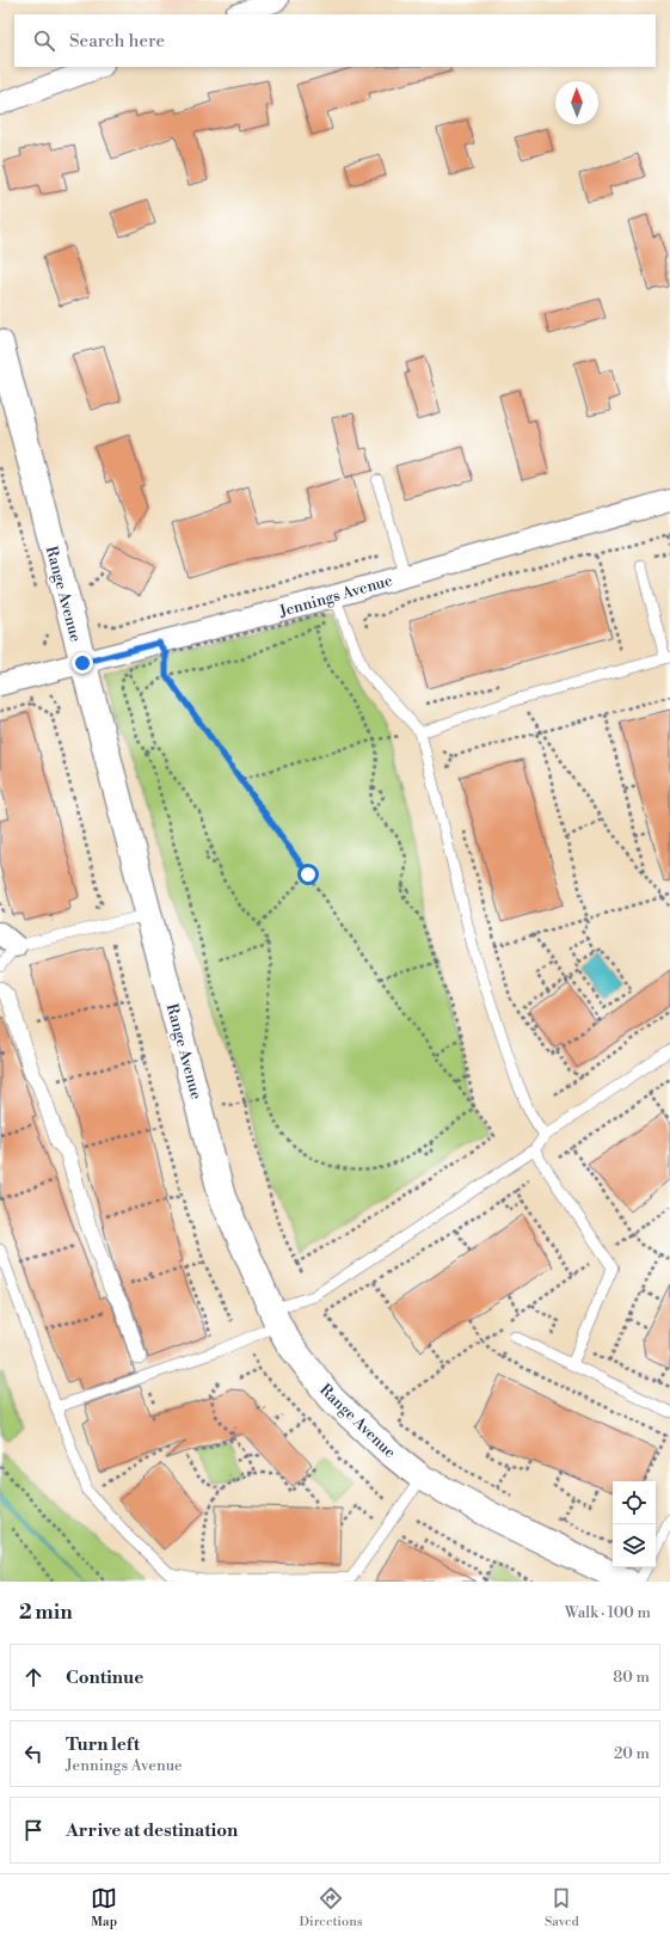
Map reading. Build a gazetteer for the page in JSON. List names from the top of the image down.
{
  "streets": {
    "street": ["Range Avenue", "Jennings Avenue"]
  },
  "crossings": [
    ["Range Avenue", "Jennings Avenue"]
  ],
  "north": "top",
  "page": {
    "search": "Search here",
    "heading": ["2 min", "Walk · 100 m"],
    "list": [
      ["Continue", "80 m"],
      ["Turn left", "Jennings Avenue", "20 m"],
      "Arrive at destination"
    ],
    "nav": ["Map", "Directions", "Saved"]
  }
}
